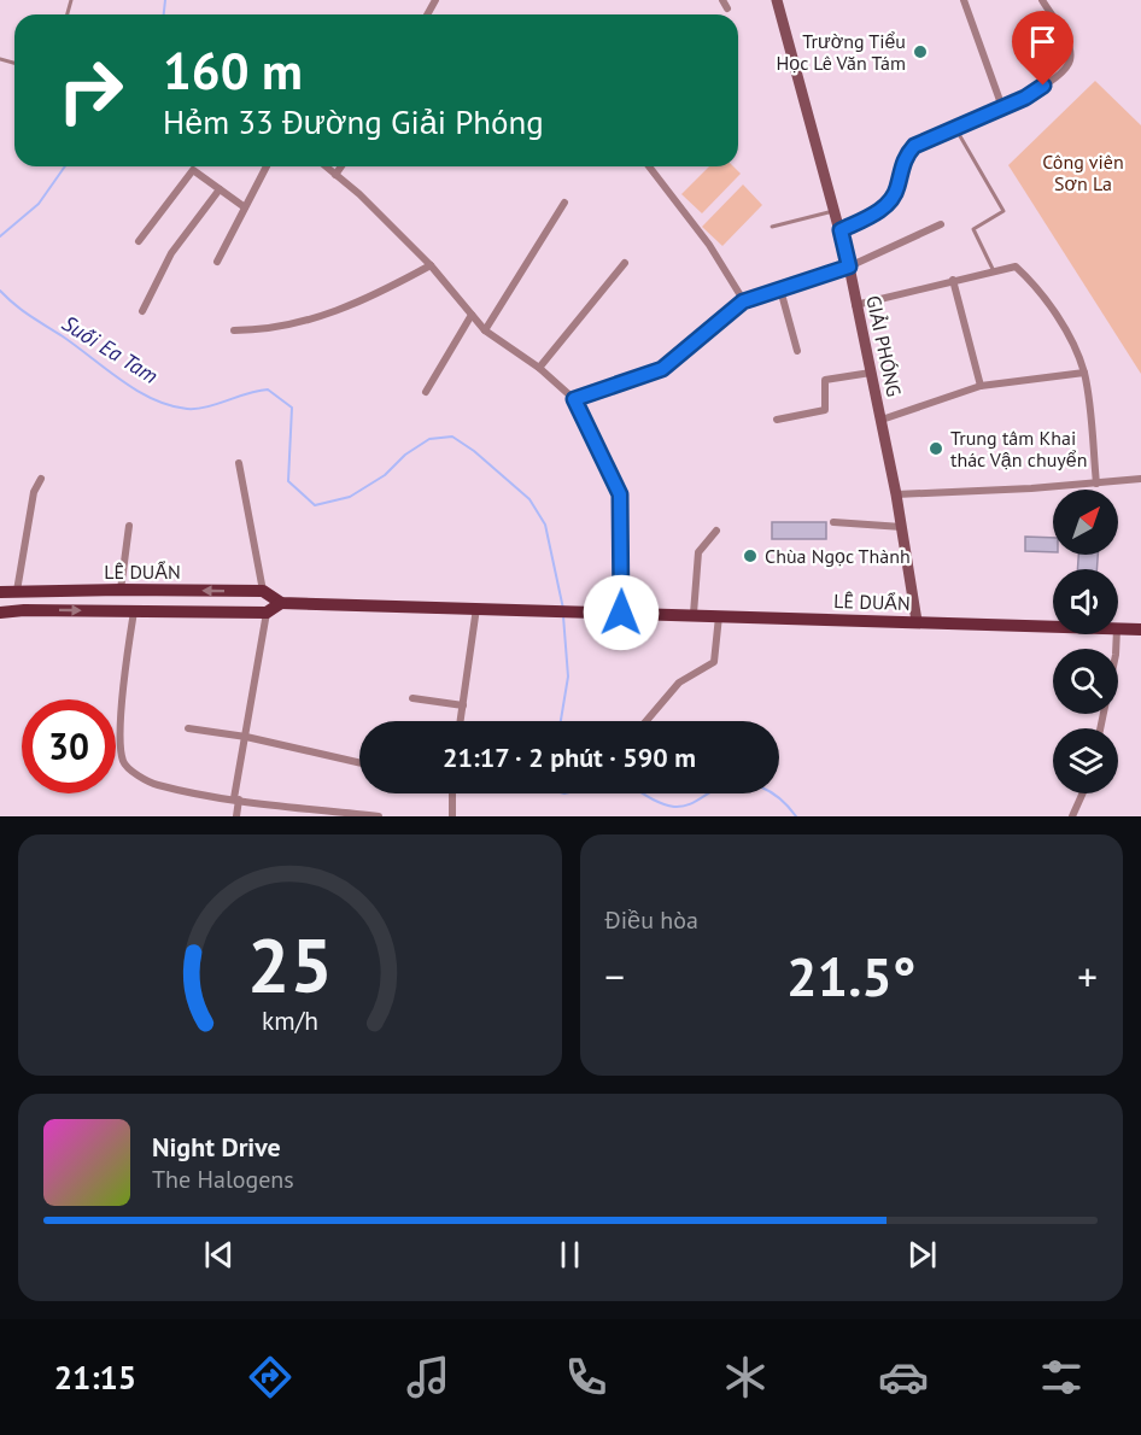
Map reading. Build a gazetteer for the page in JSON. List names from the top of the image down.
{
  "streets": {
    "main road": ["LÊ DUẨN"],
    "street": ["GIẢI PHÓNG"]
  },
  "crossings": [
    ["GIẢI PHÓNG", "LÊ DUẨN"]
  ],
  "water": ["Suối Ea Tam"],
  "parks": ["Công viên Sơn La"],
  "places": ["Trường Tiểu Học Lê Văn Tám", "Trung tâm Khai thác Vận chuyển", "Chùa Ngọc Thành"],
  "north": "top right",
  "page": {
    "turn": ["160 m", "Hẻm 33 Đường Giải Phóng"],
    "limit": "30",
    "trip": "21:17 · 2 phút · 590 m",
    "tile": "Điều hòa",
    "heat": ["−", "21.5°", "+"],
    "song": ["Night Drive", "The Halogens"],
    "tabs": "21:15",
    "gauge": ["25", "km/h"]
  }
}
